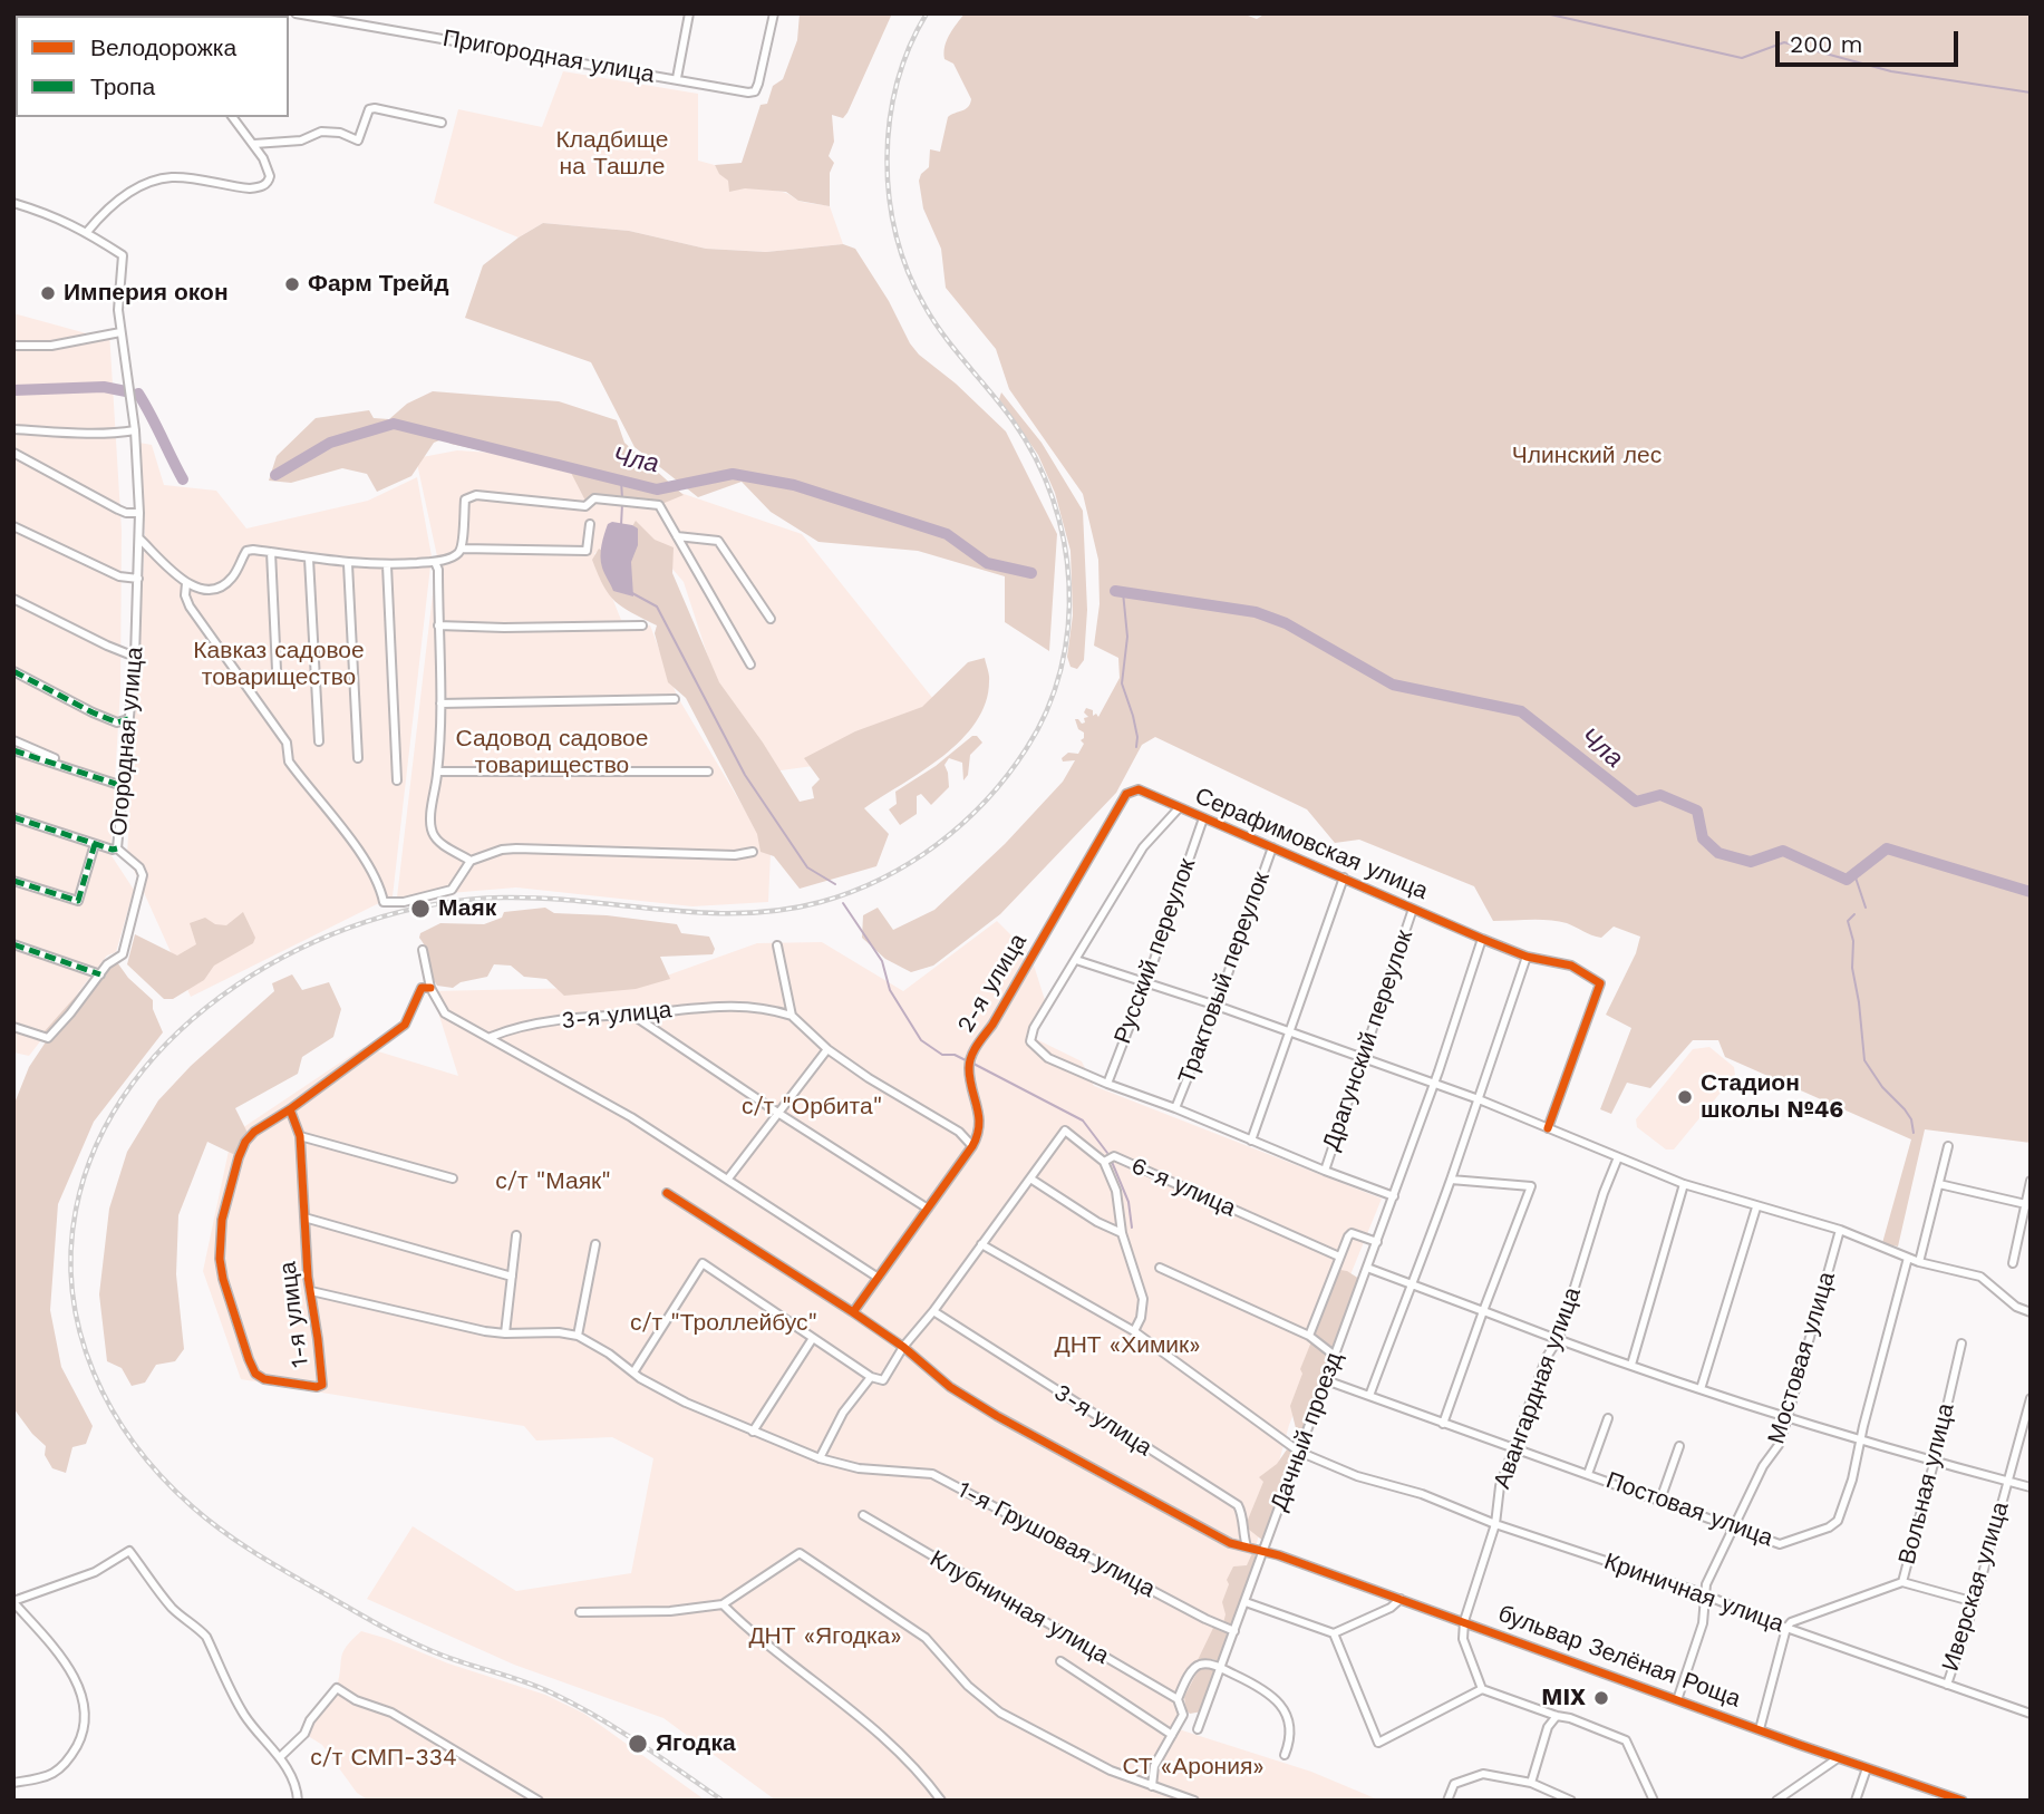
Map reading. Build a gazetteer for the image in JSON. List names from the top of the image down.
{
  "streets": {
    "street": [
      "Пригородная улица",
      "Огородная улица",
      "Серафимовская улица",
      "Русский переулок",
      "Трактовый переулок",
      "2-я улица",
      "3-я улица",
      "Драгунский переулок",
      "6-я улица",
      "1-я улица",
      "Мостовая улица",
      "Авангардная улица",
      "Дачный проезд",
      "Вольная улица",
      "Постовая улица",
      "1-я Грушовая улица",
      "Иверская улица",
      "Криничная улица",
      "Клубничная улица",
      "бульвар Зелёная Роща"
    ]
  },
  "crossings": [
    ["Серафимовская улица", "Русский переулок"],
    ["Серафимовская улица", "Трактовый переулок"],
    ["Серафимовская улица", "2-я улица"],
    ["Серафимовская улица", "Драгунский переулок"],
    ["2-я улица", "3-я улица"],
    ["6-я улица", "Криничная улица"],
    ["Мостовая улица", "Постовая улица"],
    ["Мостовая улица", "Криничная улица"],
    ["Мостовая улица", "бульвар Зелёная Роща"],
    ["Авангардная улица", "Постовая улица"],
    ["Авангардная улица", "Криничная улица"],
    ["Авангардная улица", "бульвар Зелёная Роща"],
    ["Дачный проезд", "Постовая улица"],
    ["Дачный проезд", "1-я Грушовая улица"],
    ["Дачный проезд", "Криничная улица"],
    ["Дачный проезд", "бульвар Зелёная Роща"],
    ["Вольная улица", "Криничная улица"],
    ["Иверская улица", "Криничная улица"]
  ],
  "water": ["Чла"],
  "parks": [
    "Кладбище на Ташле",
    "Члинский лес",
    "Кавказ садовое товарищество",
    "Садовод садовое товарищество",
    "с/т \"Орбита\"",
    "с/т \"Маяк\"",
    "с/т \"Троллейбус\"",
    "ДНТ «Химик»",
    "ДНТ «Ягодка»",
    "с/т СМП-334",
    "СТ «Арония»"
  ],
  "places": [
    "Фарм Трейд",
    "Империя окон",
    "Маяк",
    "Стадион школы №46",
    "MIX",
    "Ягодка"
  ],
  "legend": ["Велодорожка", "Тропа"],
  "scale_bar": "200 m"
}
